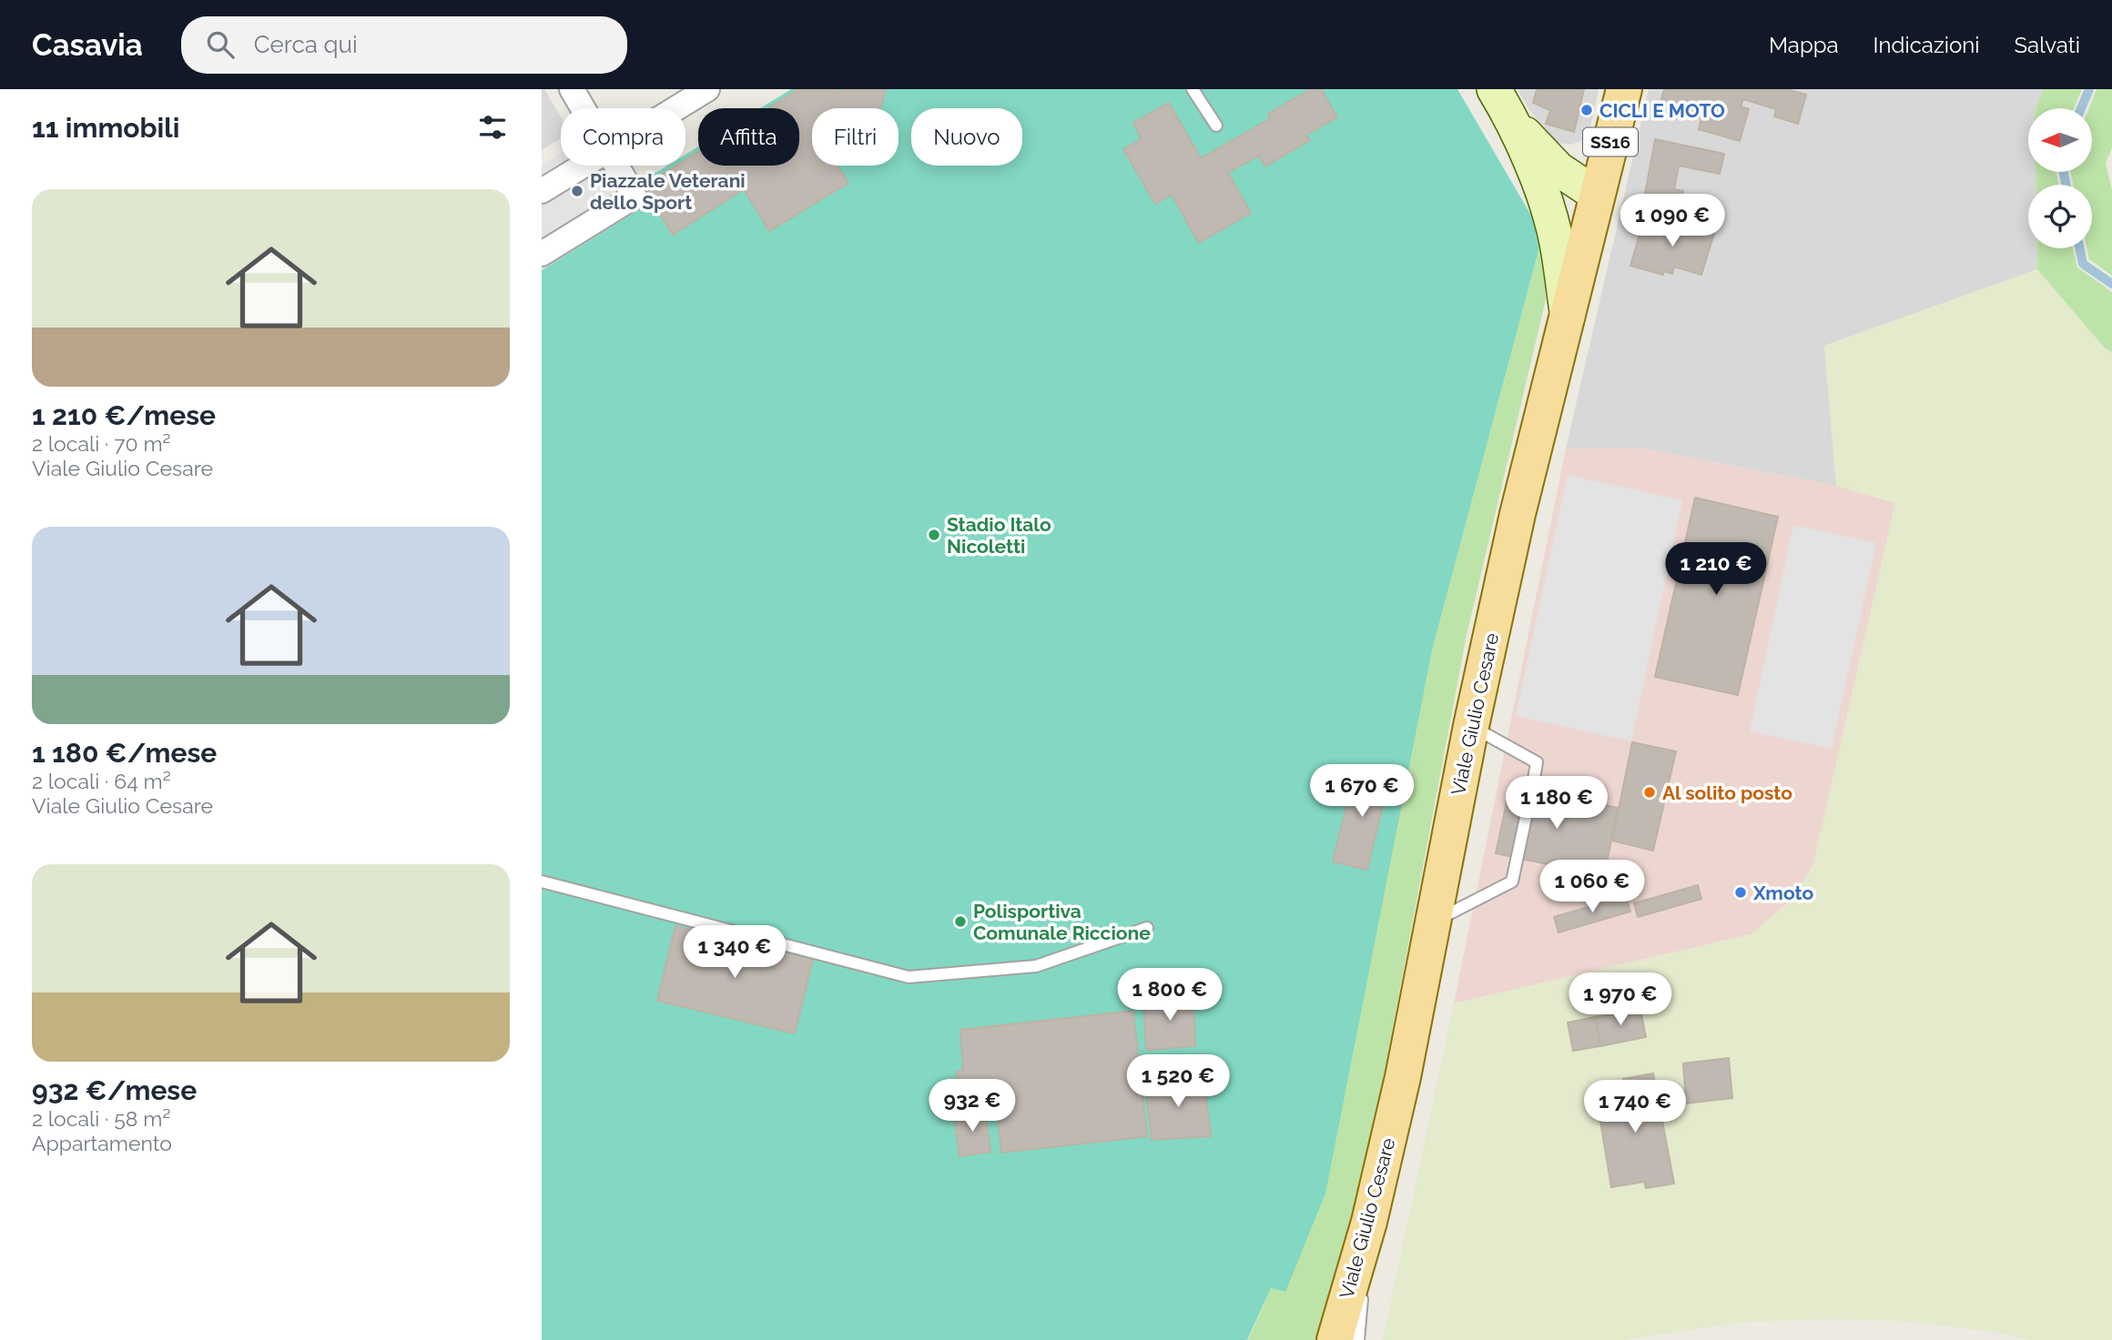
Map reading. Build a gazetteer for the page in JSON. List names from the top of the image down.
{
  "streets": {
    "main road": ["SS16", "Viale Giulio Cesare"]
  },
  "places": [
    "CICLI E MOTO",
    "Piazzale Veterani dello Sport",
    "Stadio Italo Nicoletti",
    "Al solito posto",
    "Xmoto",
    "Polisportiva Comunale Riccione"
  ],
  "north": "left",
  "page": {
    "header": "Casavia",
    "search": "Cerca qui",
    "nav": ["Mappa", "Indicazioni", "Salvati"],
    "heading": "11 immobili",
    "chip": [
      "Compra",
      "Affitta",
      "Filtri",
      "Nuovo"
    ],
    "list": [
      {
        "name": "1 210 €/mese",
        "note": "2 locali · 70 m² · Viale Giulio Cesare"
      },
      {
        "name": "1 180 €/mese",
        "note": "2 locali · 64 m² · Viale Giulio Cesare"
      },
      {
        "name": "932 €/mese",
        "note": "2 locali · 58 m² · Appartamento"
      }
    ],
    "price": [
      "1 090 €",
      "1 210 €",
      "1 670 €",
      "1 180 €",
      "1 060 €",
      "1 340 €",
      "1 800 €",
      "1 970 €",
      "1 520 €",
      "932 €",
      "1 740 €"
    ]
  }
}
